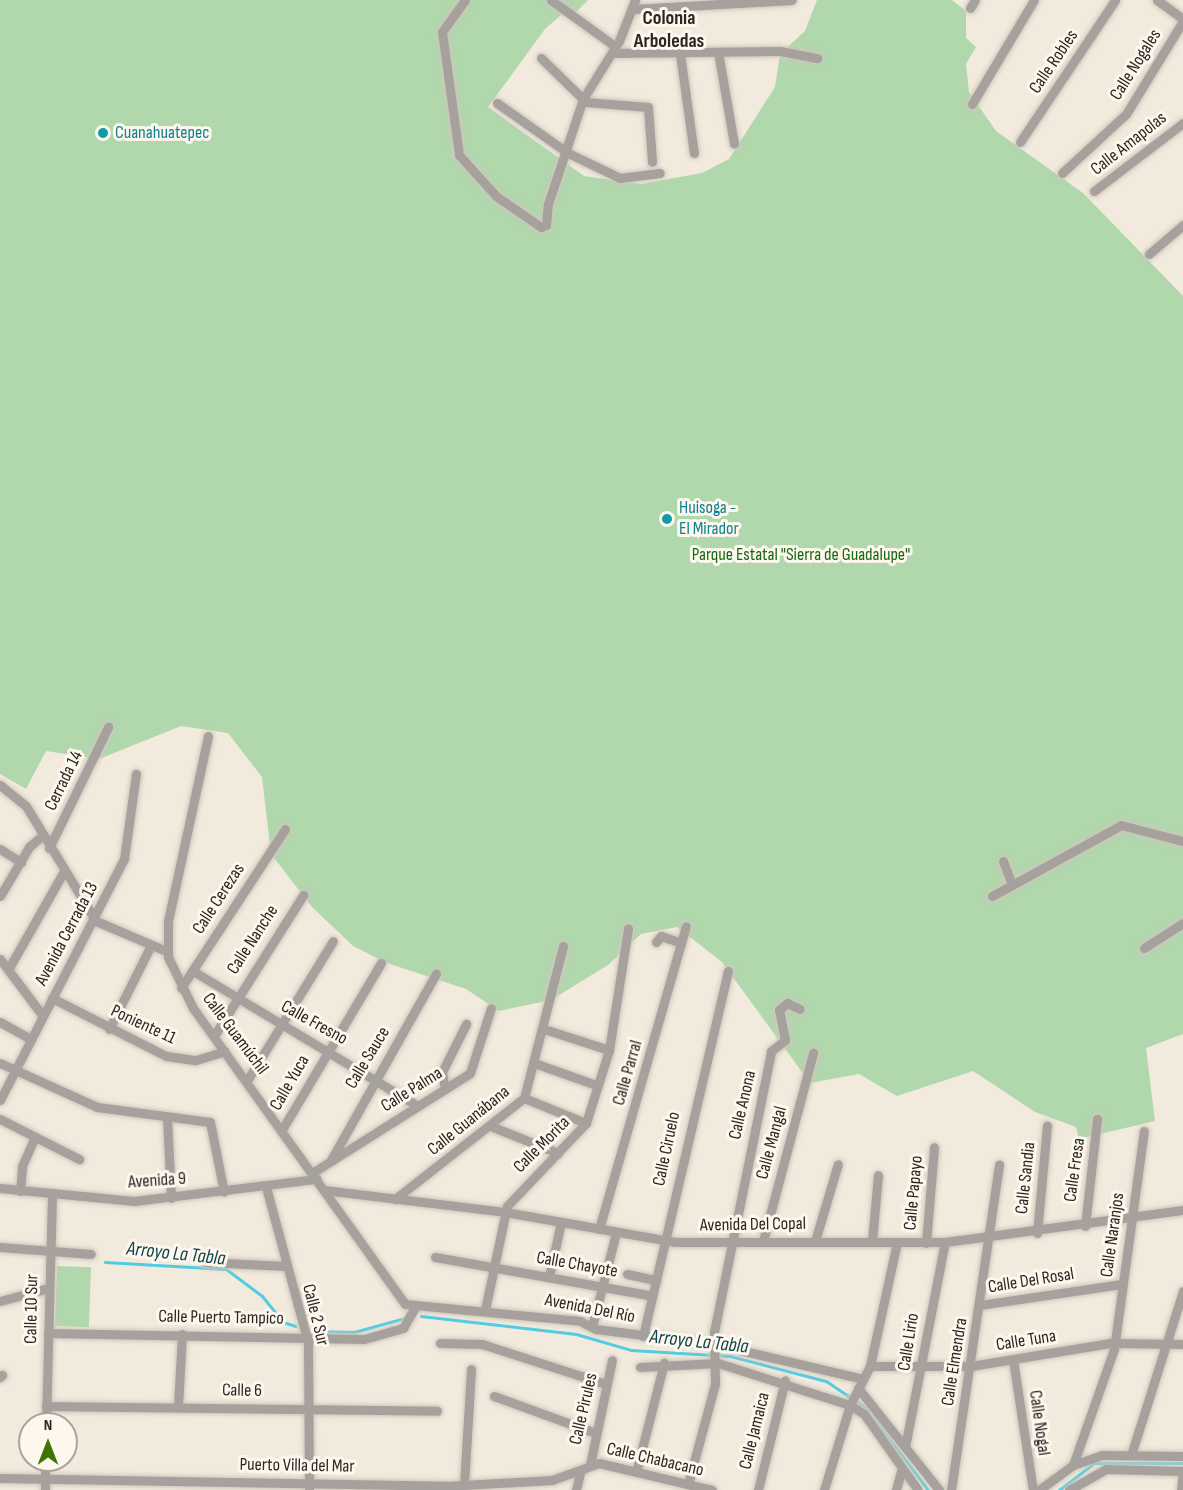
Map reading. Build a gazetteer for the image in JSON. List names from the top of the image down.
{
  "streets": {
    "street": [
      "Calle Robles",
      "Calle Nogales",
      "Calle Amapolas",
      "Cerrada 14",
      "Calle Cerezas",
      "Avenida Cerrada 13",
      "Calle Nanche",
      "Calle Fresno",
      "Poniente 11",
      "Calle Guamúchil",
      "Calle Sauce",
      "Calle Parral",
      "Calle Yuca",
      "Calle Palma",
      "Calle Anona",
      "Calle Guanábana",
      "Calle Mangal",
      "Calle Morita",
      "Calle Ciruelo",
      "Calle Fresa",
      "Calle Sandia",
      "Avenida 9",
      "Calle Papayo",
      "Avenida Del Copal",
      "Calle Naranjos",
      "Calle Chayote",
      "Calle Del Rosal",
      "Calle 10 Sur",
      "Avenida Del Río",
      "Calle 2 Sur",
      "Calle Puerto Tampico",
      "Calle Tuna",
      "Calle Lirio",
      "Calle Elmendra",
      "Calle 6",
      "Calle Pirules",
      "Calle Nogal",
      "Calle Jamaica",
      "Calle Chabacano",
      "Puerto Villa del Mar"
    ]
  },
  "crossings": [
    ["Calle Cerezas", "Calle Fresno"],
    ["Calle Cerezas", "Calle Guamúchil"],
    ["Avenida Cerrada 13", "Poniente 11"],
    ["Calle Nanche", "Calle Fresno"],
    ["Calle Nanche", "Calle Guamúchil"],
    ["Calle Fresno", "Calle Sauce"],
    ["Calle Fresno", "Calle Yuca"],
    ["Calle Fresno", "Calle Palma"],
    ["Poniente 11", "Calle Guamúchil"],
    ["Calle Guamúchil", "Calle Yuca"],
    ["Calle Guamúchil", "Calle Palma"],
    ["Calle Guamúchil", "Avenida 9"],
    ["Calle Guamúchil", "Avenida Del Copal"],
    ["Calle Guamúchil", "Avenida Del Río"],
    ["Calle Guamúchil", "Calle Puerto Tampico"],
    ["Calle Sauce", "Calle Palma"],
    ["Calle Parral", "Avenida Del Copal"],
    ["Calle Palma", "Avenida 9"],
    ["Calle Anona", "Avenida Del Copal"],
    ["Calle Guanábana", "Avenida Del Copal"],
    ["Calle Mangal", "Avenida Del Copal"],
    ["Calle Morita", "Avenida Del Copal"],
    ["Calle Morita", "Calle Chayote"],
    ["Calle Morita", "Avenida Del Río"],
    ["Calle Ciruelo", "Avenida Del Copal"],
    ["Calle Ciruelo", "Calle Chayote"],
    ["Calle Ciruelo", "Avenida Del Río"],
    ["Calle Fresa", "Avenida Del Copal"],
    ["Calle Sandia", "Avenida Del Copal"],
    ["Avenida 9", "Calle 10 Sur"],
    ["Avenida 9", "Calle 2 Sur"],
    ["Calle Papayo", "Avenida Del Copal"],
    ["Avenida Del Copal", "Calle Naranjos"],
    ["Avenida Del Copal", "Calle Lirio"],
    ["Avenida Del Copal", "Calle Elmendra"],
    ["Calle Naranjos", "Calle Del Rosal"],
    ["Calle Naranjos", "Calle Tuna"],
    ["Calle Del Rosal", "Calle Elmendra"],
    ["Calle 10 Sur", "Calle Puerto Tampico"],
    ["Calle 10 Sur", "Calle 6"],
    ["Avenida Del Río", "Calle Puerto Tampico"],
    ["Avenida Del Río", "Calle Jamaica"],
    ["Calle 2 Sur", "Calle Puerto Tampico"],
    ["Calle 2 Sur", "Calle 6"],
    ["Calle 2 Sur", "Puerto Villa del Mar"],
    ["Calle Tuna", "Calle Lirio"],
    ["Calle Tuna", "Calle Elmendra"],
    ["Calle Tuna", "Calle Nogal"],
    ["Calle Pirules", "Calle Chabacano"],
    ["Calle Pirules", "Puerto Villa del Mar"],
    ["Calle Chabacano", "Puerto Villa del Mar"]
  ],
  "districts": ["Colonia Arboledas"],
  "water": ["Arroyo La Tabla"],
  "parks": ["Parque Estatal \"Sierra de Guadalupe\""],
  "places": ["Cuanahuatepec", "Huisoga - El Mirador"],
  "north": "top"
}
